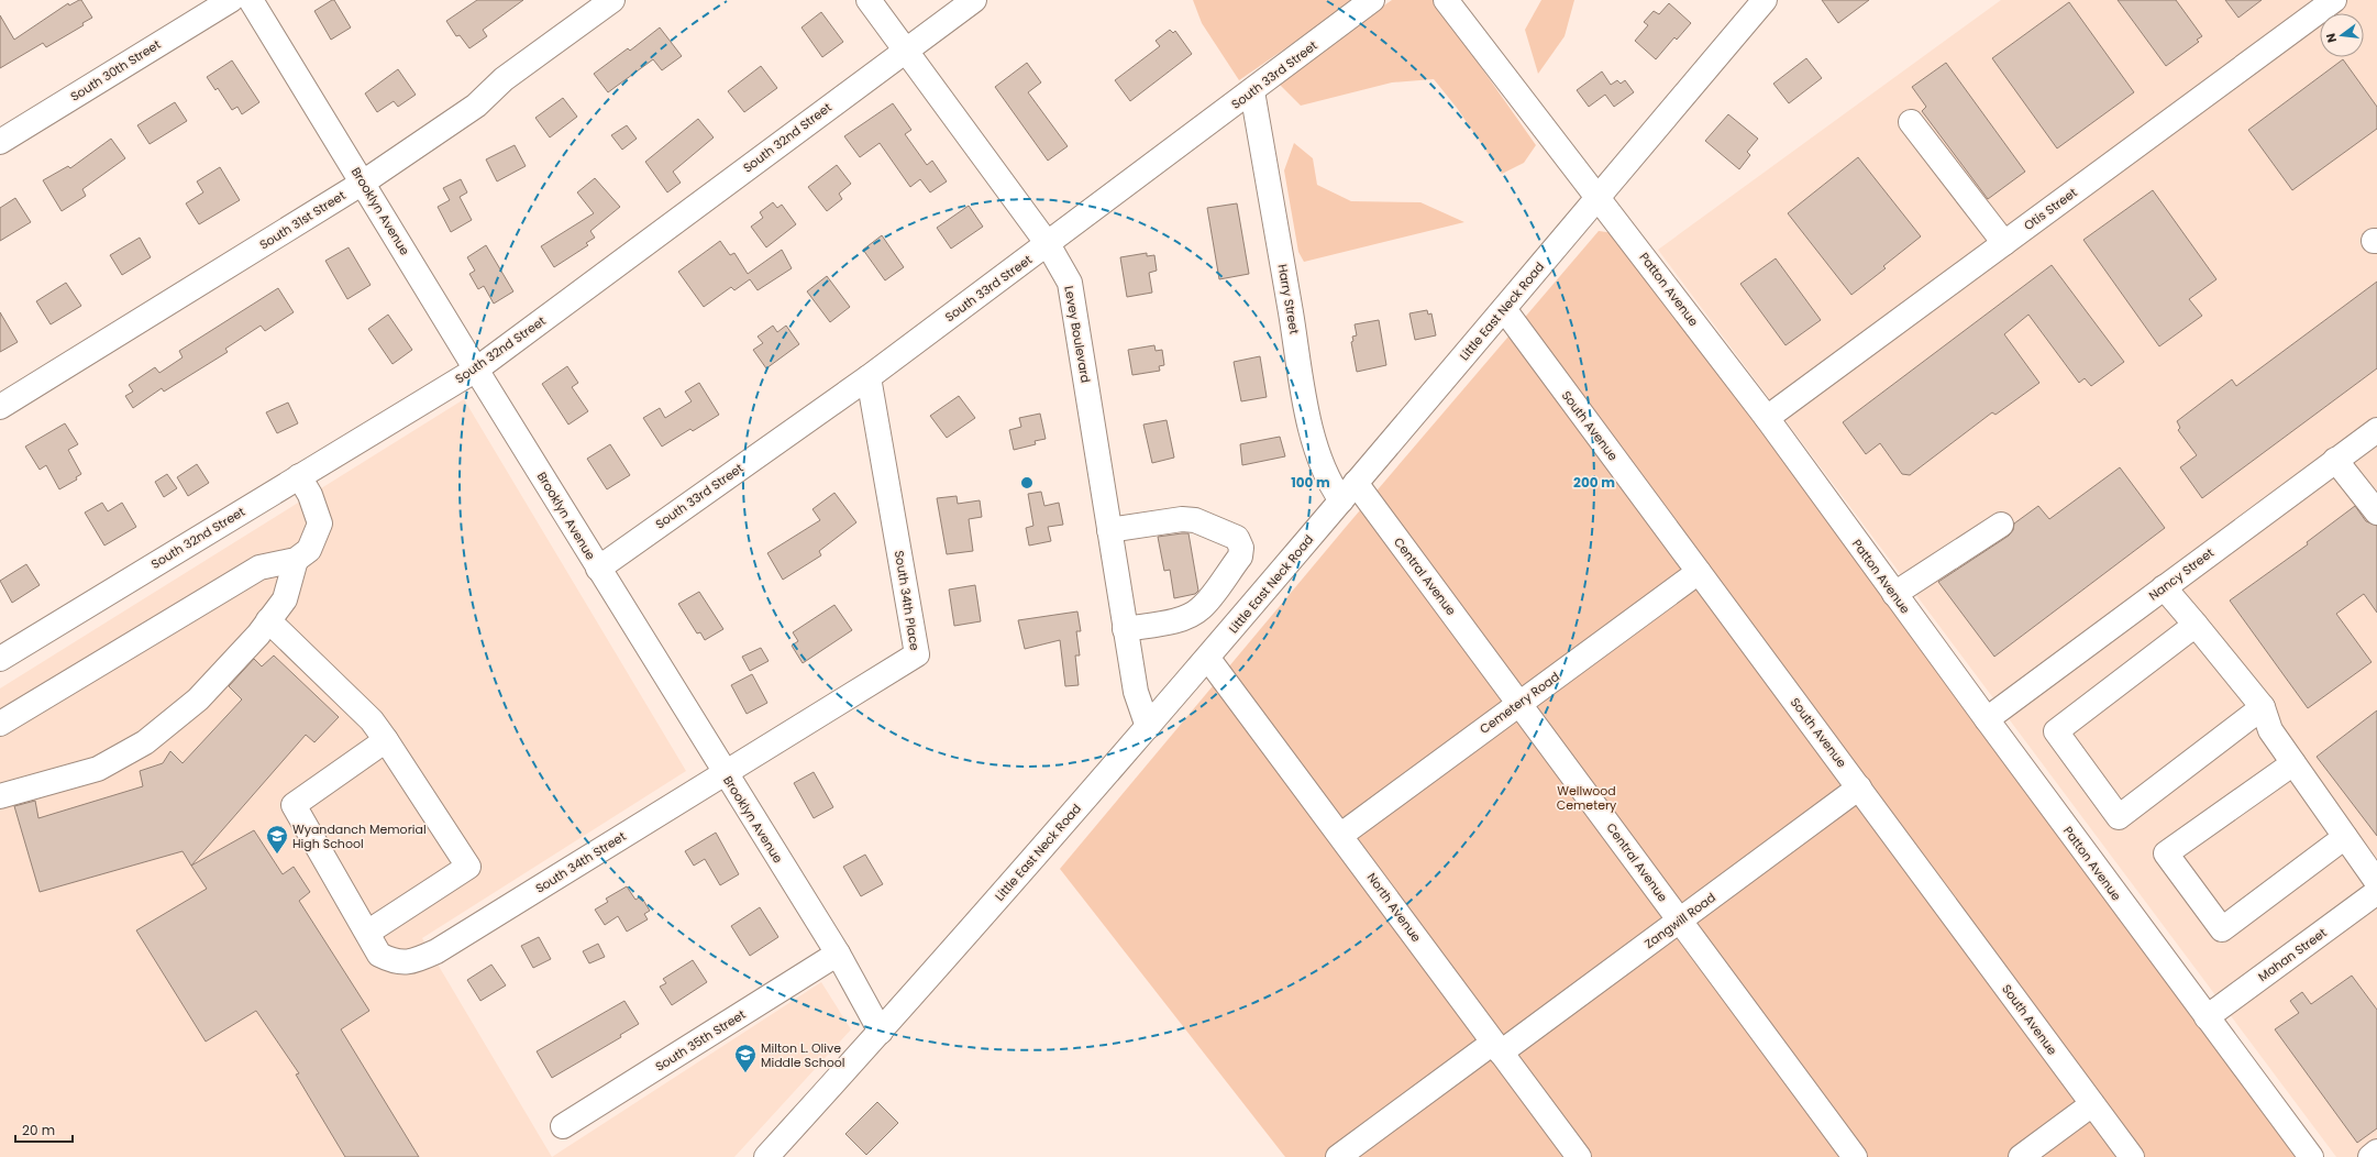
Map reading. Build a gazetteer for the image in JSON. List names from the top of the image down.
{
  "streets": {
    "street": [
      "South 30th Street",
      "South 33rd Street",
      "South 32nd Street",
      "Otis Street",
      "Brooklyn Avenue",
      "South 31st Street",
      "Patton Avenue",
      "Harry Street",
      "Little East Neck Road",
      "Levey Boulevard",
      "South Avenue",
      "Nancy Street",
      "Central Avenue",
      "South 34th Place",
      "Cemetery Road",
      "South 34th Street",
      "North Avenue",
      "Zangwill Road",
      "Mahan Street",
      "South 35th Street"
    ]
  },
  "crossings": [
    ["South 33rd Street", "Brooklyn Avenue"],
    ["South 33rd Street", "Harry Street"],
    ["South 33rd Street", "Levey Boulevard"],
    ["South 33rd Street", "South 34th Place"],
    ["South 32nd Street", "Brooklyn Avenue"],
    ["South 32nd Street", "Levey Boulevard"],
    ["Otis Street", "Patton Avenue"],
    ["Brooklyn Avenue", "South 31st Street"],
    ["Brooklyn Avenue", "Little East Neck Road"],
    ["Brooklyn Avenue", "South 34th Place"],
    ["Brooklyn Avenue", "South 34th Street"],
    ["Brooklyn Avenue", "South 35th Street"],
    ["Patton Avenue", "Little East Neck Road"],
    ["Patton Avenue", "Nancy Street"],
    ["Patton Avenue", "Mahan Street"],
    ["Harry Street", "Little East Neck Road"],
    ["Harry Street", "Central Avenue"],
    ["Little East Neck Road", "Levey Boulevard"],
    ["Little East Neck Road", "South Avenue"],
    ["Little East Neck Road", "Central Avenue"],
    ["Little East Neck Road", "North Avenue"],
    ["South Avenue", "Cemetery Road"],
    ["South Avenue", "Zangwill Road"],
    ["Central Avenue", "Cemetery Road"],
    ["Central Avenue", "Zangwill Road"],
    ["South 34th Place", "South 34th Street"],
    ["Cemetery Road", "North Avenue"],
    ["North Avenue", "Zangwill Road"]
  ],
  "parks": ["Wellwood Cemetery"],
  "places": {
    "school or university": ["Wyandanch Memorial High School", "Milton L. Olive Middle School"]
  },
  "scale_bar": "20 m",
  "north": "left",
  "rings": ["100 m", "200 m"]
}
